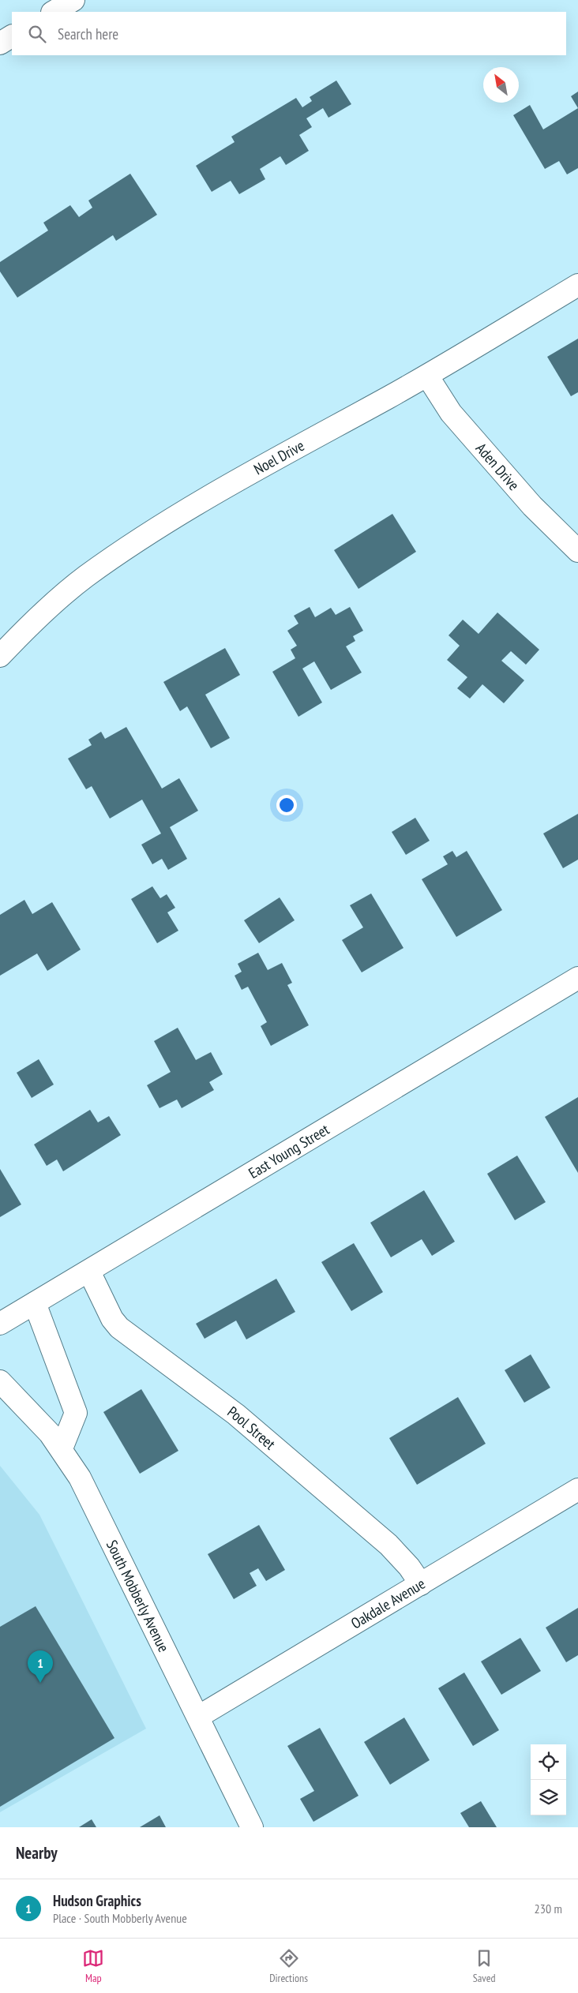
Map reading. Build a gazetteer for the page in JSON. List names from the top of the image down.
{
  "streets": {
    "street": [
      "Noel Drive",
      "Aden Drive",
      "East Young Street",
      "Pool Street",
      "South Mobberly Avenue",
      "Oakdale Avenue"
    ]
  },
  "crossings": [
    ["Noel Drive", "Aden Drive"],
    ["East Young Street", "Pool Street"],
    ["Pool Street", "Oakdale Avenue"],
    ["South Mobberly Avenue", "Oakdale Avenue"]
  ],
  "north": "top left",
  "page": {
    "search": "Search here",
    "pins": "1",
    "heading": "Nearby",
    "list": [
      {
        "mark": "1",
        "name": "Hudson Graphics",
        "note": "Place · South Mobberly Avenue",
        "value": "230 m"
      }
    ],
    "nav": ["Map", "Directions", "Saved"]
  }
}
